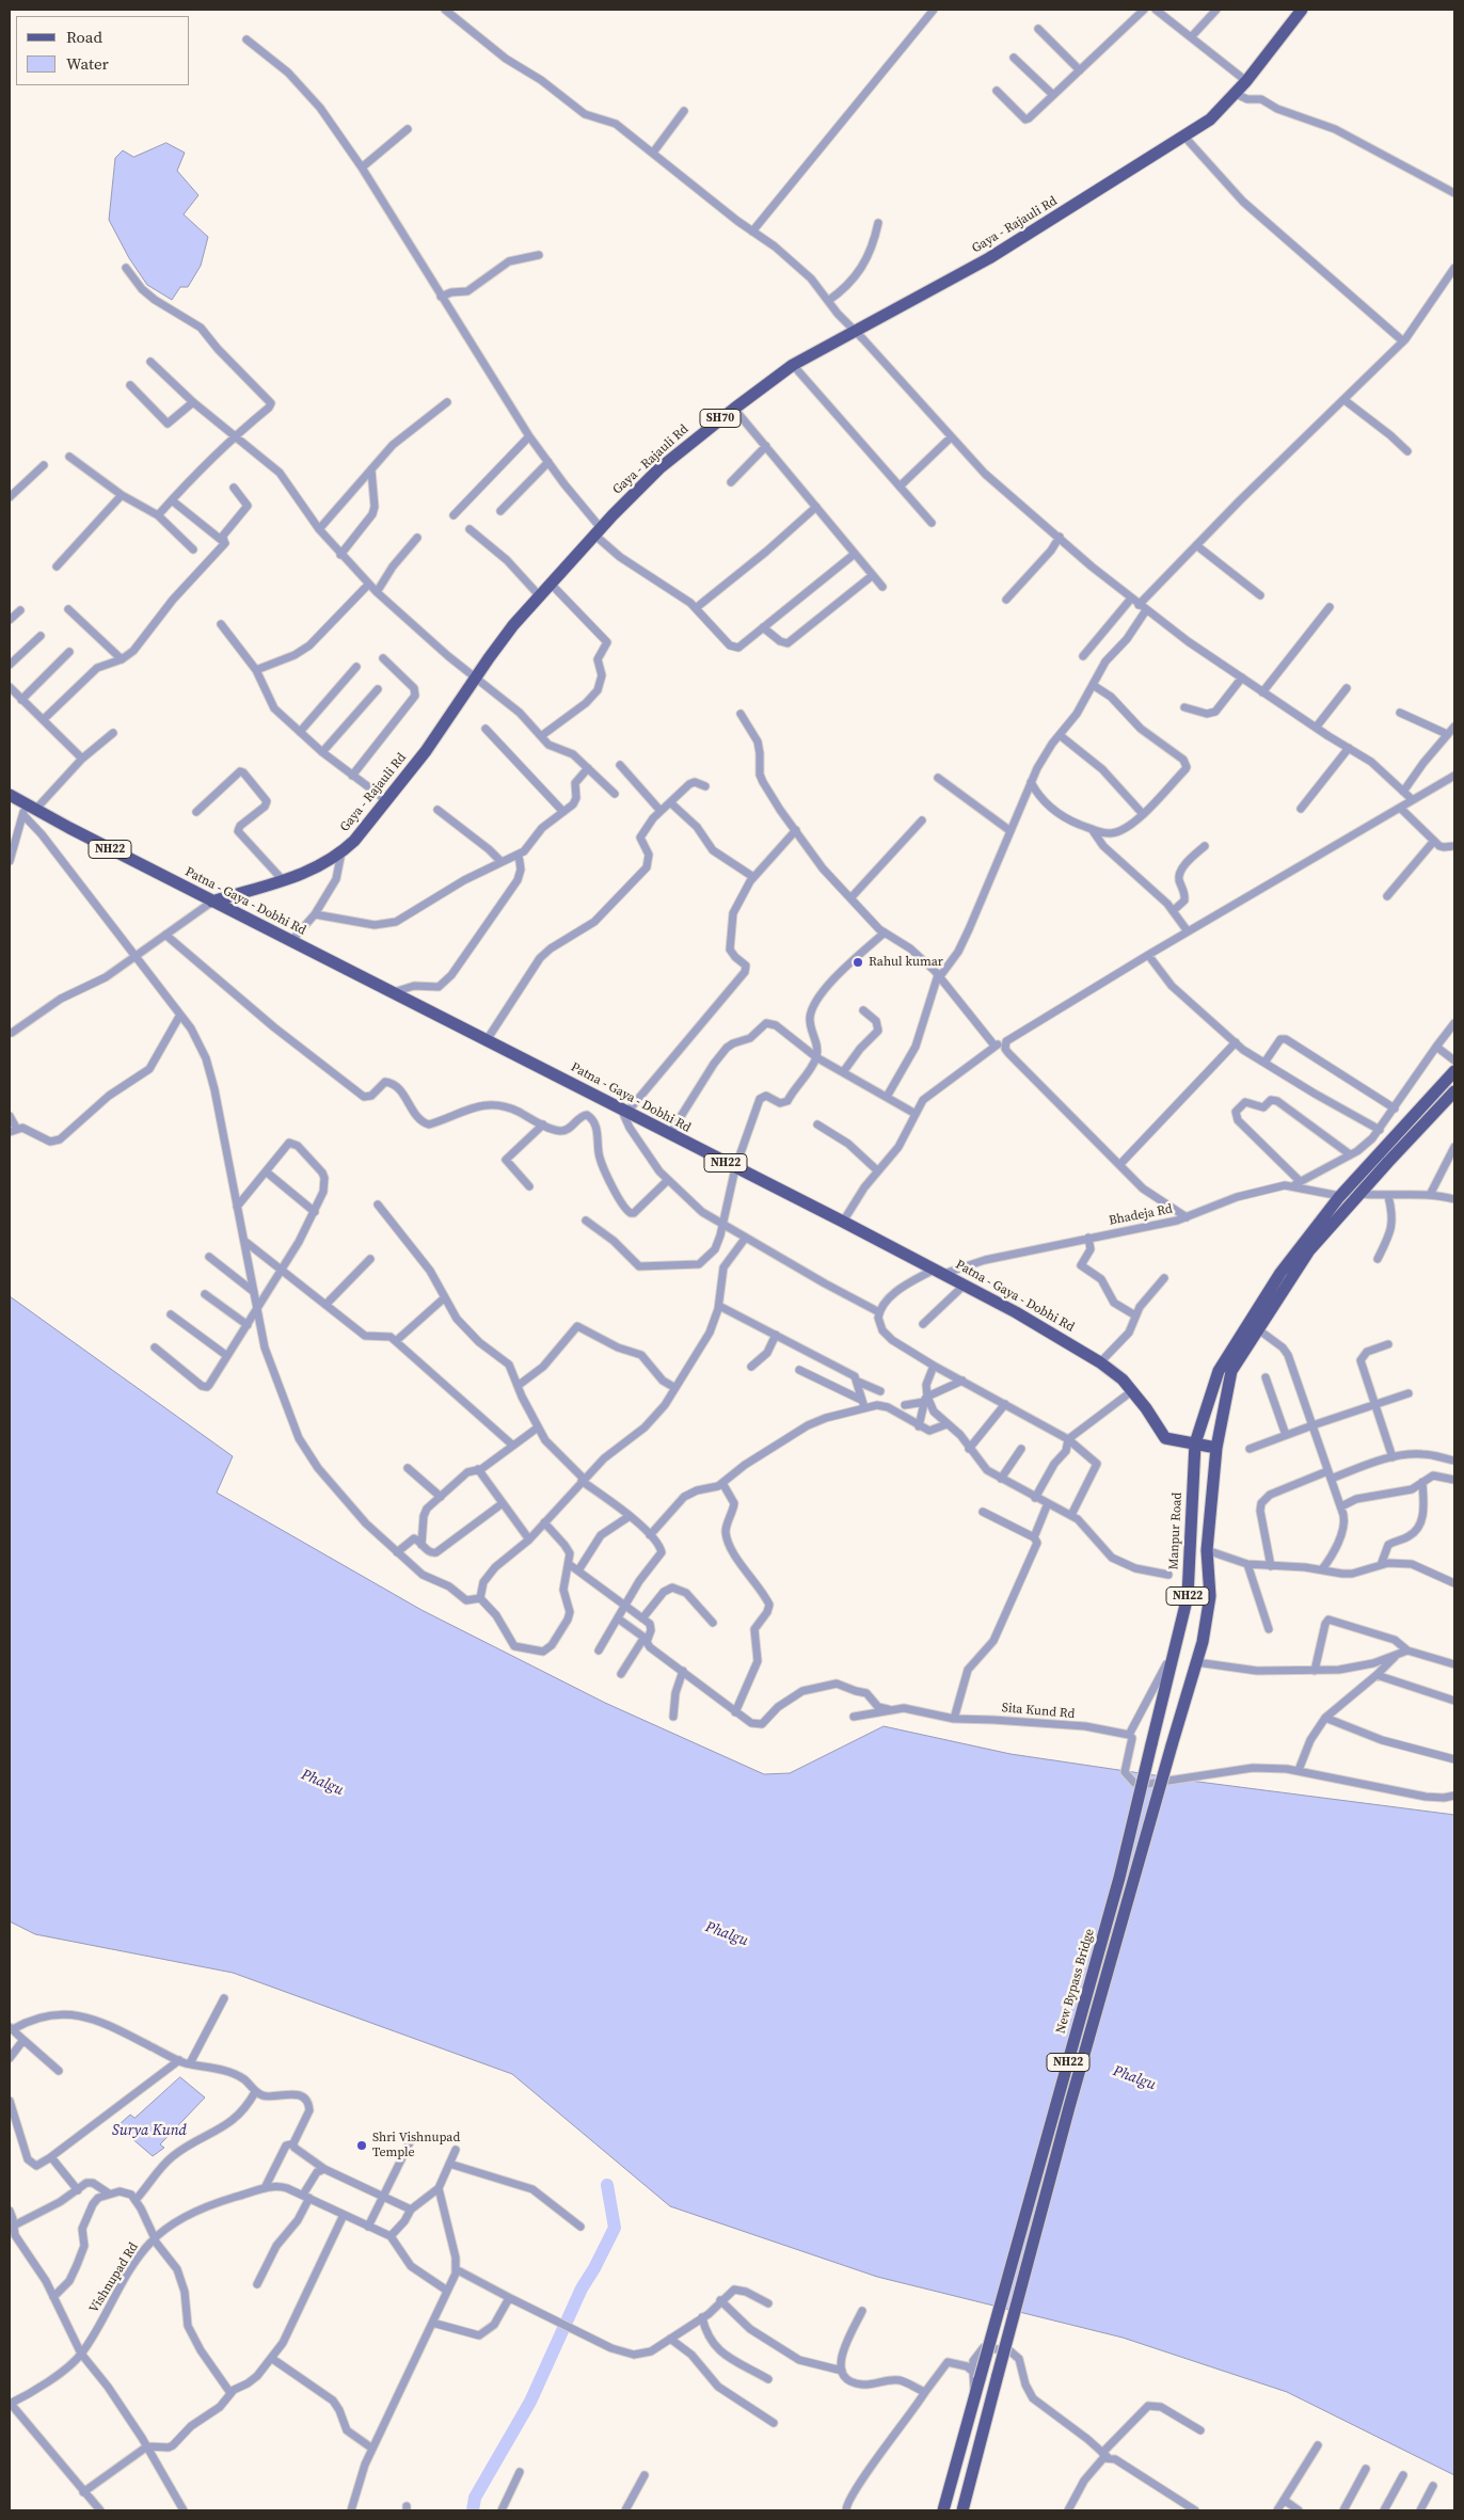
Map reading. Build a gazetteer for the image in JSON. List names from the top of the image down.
{
  "streets": {
    "main road": [
      "Gaya - Rajauli Rd",
      "SH70",
      "NH22",
      "Patna - Gaya - Dobhi Rd",
      "Manpur Road",
      "New Bypass Bridge"
    ],
    "street": ["Bhadeja Rd", "Sita Kund Rd", "Vishnupad Rd"]
  },
  "crossings": [
    ["Gaya - Rajauli Rd", "Patna - Gaya - Dobhi Rd"],
    ["NH22", "Patna - Gaya - Dobhi Rd"],
    ["Patna - Gaya - Dobhi Rd", "Bhadeja Rd"],
    ["Patna - Gaya - Dobhi Rd", "Manpur Road"],
    ["Bhadeja Rd", "Manpur Road"],
    ["Manpur Road", "New Bypass Bridge"]
  ],
  "water": ["Phalgu", "Surya Kund"],
  "places": ["Rahul kumar", "Shri Vishnupad Temple"],
  "legend": ["Road", "Water"]
}
